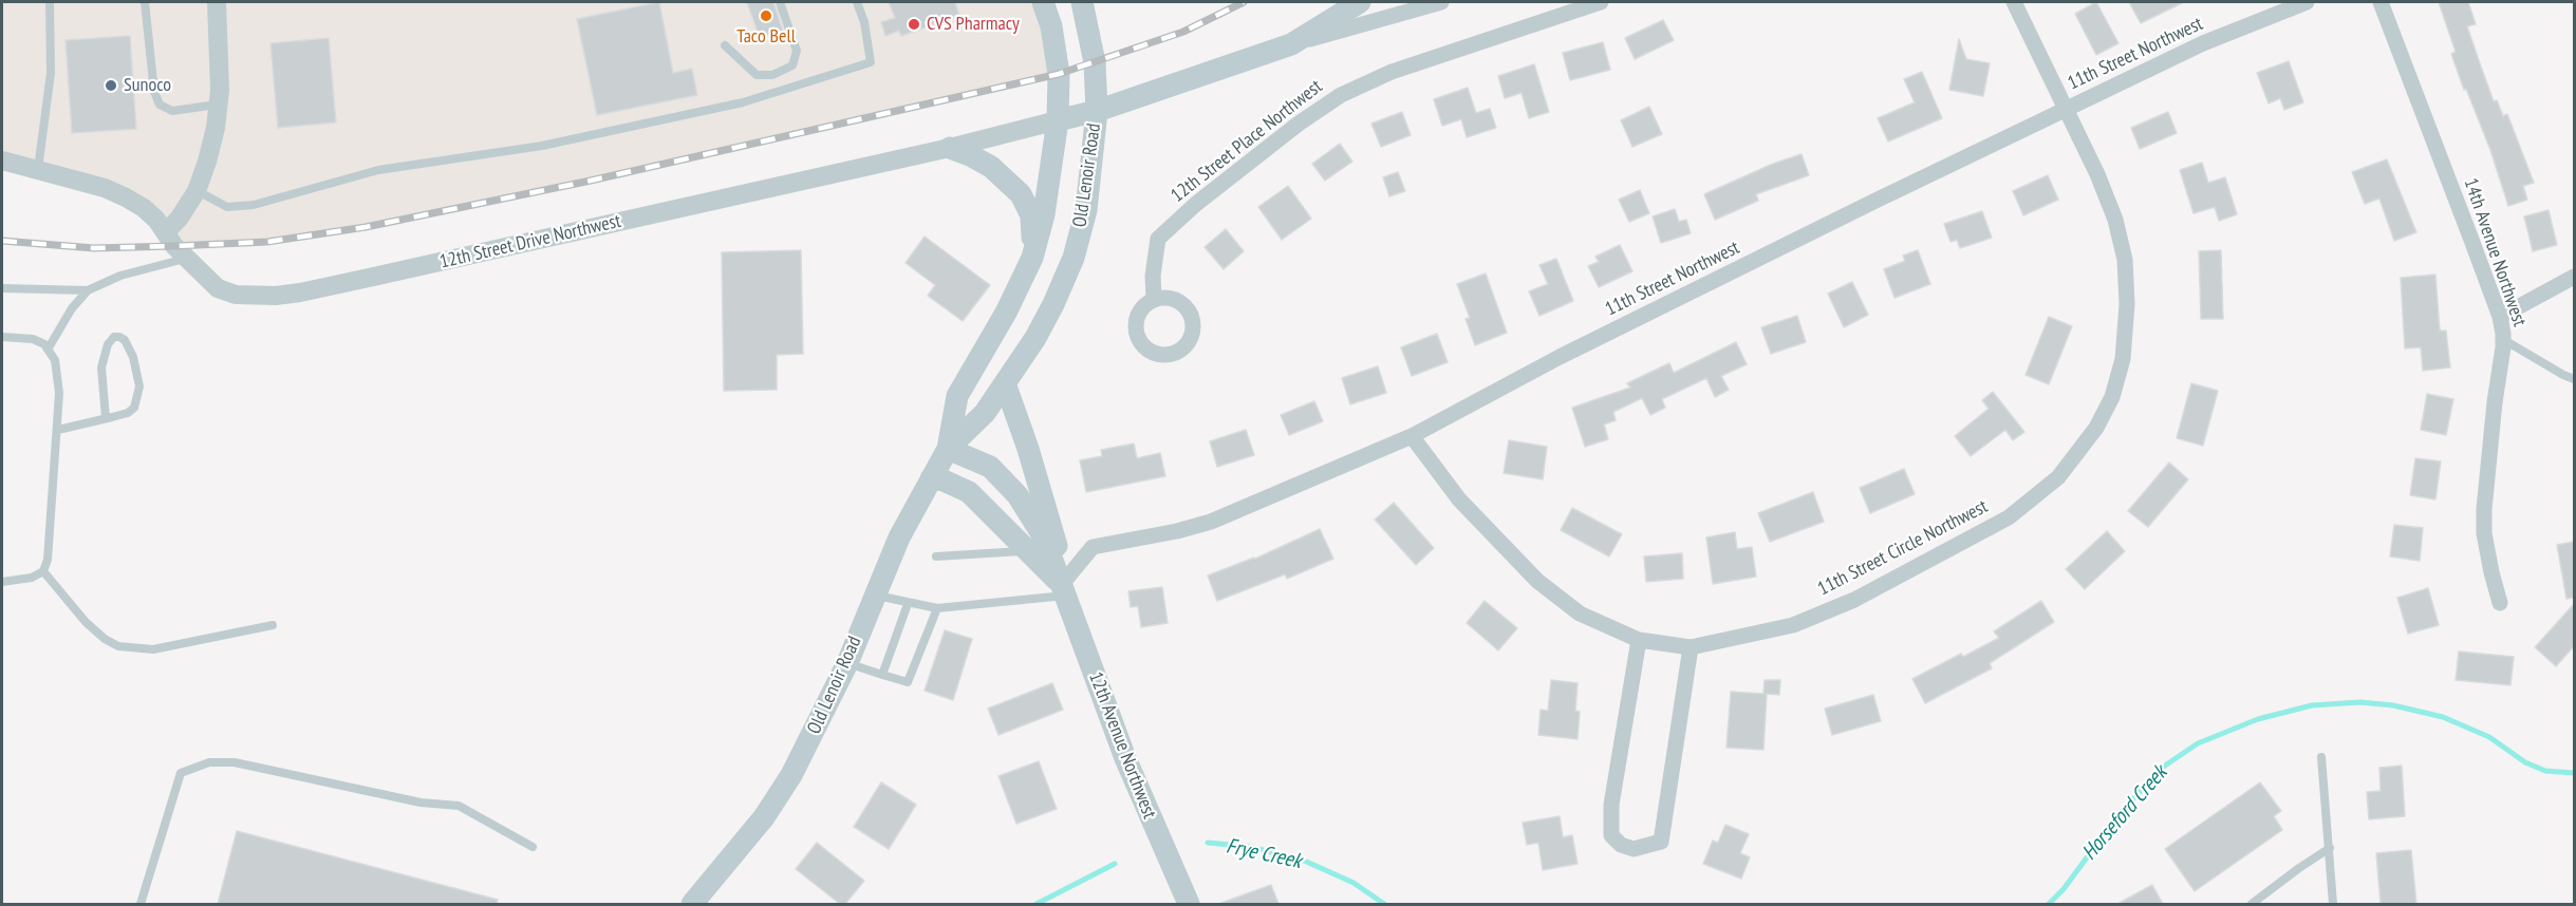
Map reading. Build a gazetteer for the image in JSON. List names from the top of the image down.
{
  "streets": {
    "main road": ["Old Lenoir Road", "12th Street Drive Northwest", "12th Avenue Northwest"],
    "street": [
      "11th Street Northwest",
      "12th Street Place Northwest",
      "14th Avenue Northwest",
      "11th Street Circle Northwest"
    ]
  },
  "crossings": [
    ["11th Street Northwest", "11th Street Circle Northwest"],
    ["11th Street Northwest", "12th Avenue Northwest"],
    ["Old Lenoir Road", "12th Street Drive Northwest"],
    ["Old Lenoir Road", "12th Avenue Northwest"]
  ],
  "water": ["Horseford Creek", "Frye Creek"],
  "places": ["Taco Bell", "CVS Pharmacy", "Sunoco"]
}
